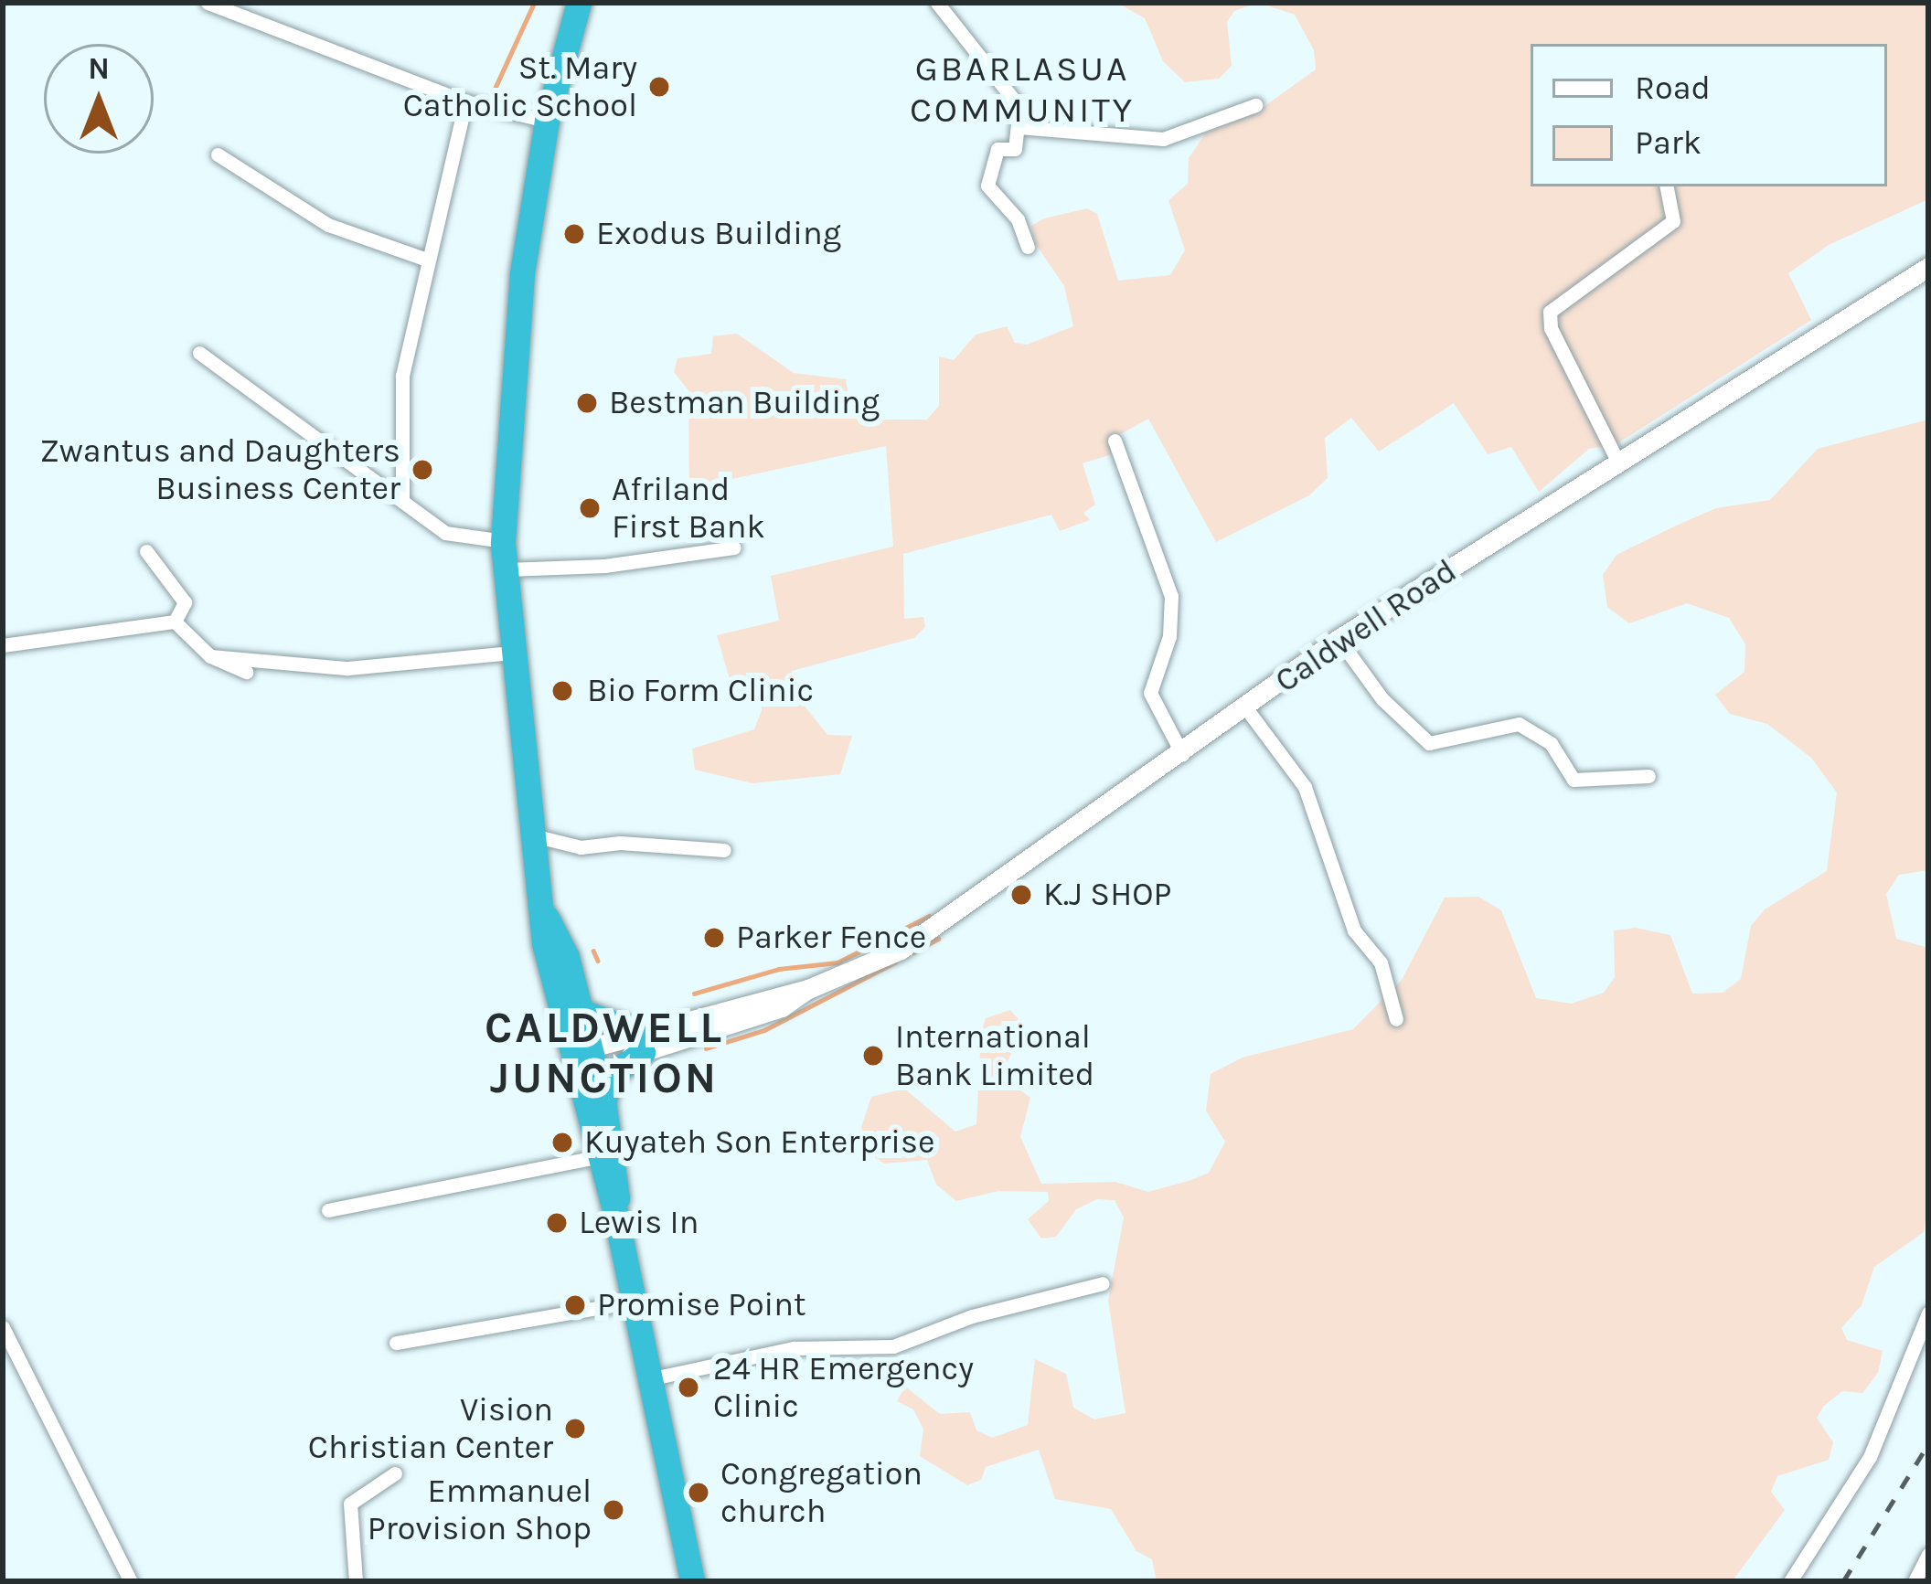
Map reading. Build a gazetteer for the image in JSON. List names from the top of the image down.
{
  "streets": {
    "main road": ["Caldwell Road"]
  },
  "districts": ["GBARLASUA COMMUNITY", "CALDWELL JUNCTION"],
  "places": [
    "St. Mary Catholic School",
    "Exodus Building",
    "Bestman Building",
    "Zwantus and Daughters Business Center",
    "Afriland First Bank",
    "Bio Form Clinic",
    "K.J SHOP",
    "Parker Fence",
    "International Bank Limited",
    "Kuyateh Son Enterprise",
    "Lewis In",
    "Promise Point",
    "24 HR Emergency Clinic",
    "Vision Christian Center",
    "Congregation church",
    "Emmanuel Provision Shop"
  ],
  "legend": ["Road", "Park"],
  "north": "top"
}
